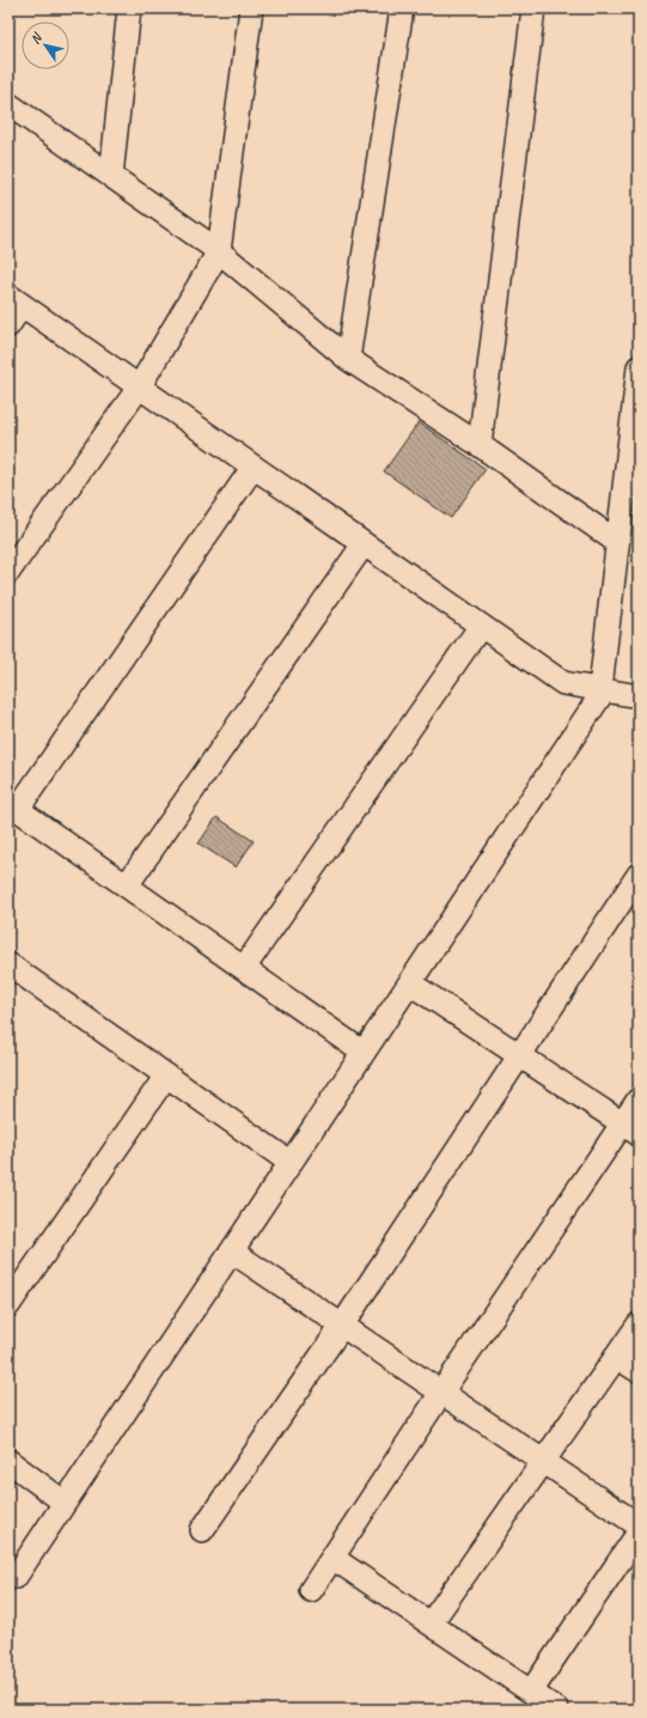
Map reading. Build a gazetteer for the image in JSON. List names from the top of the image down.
{
  "north": "top left"
}
